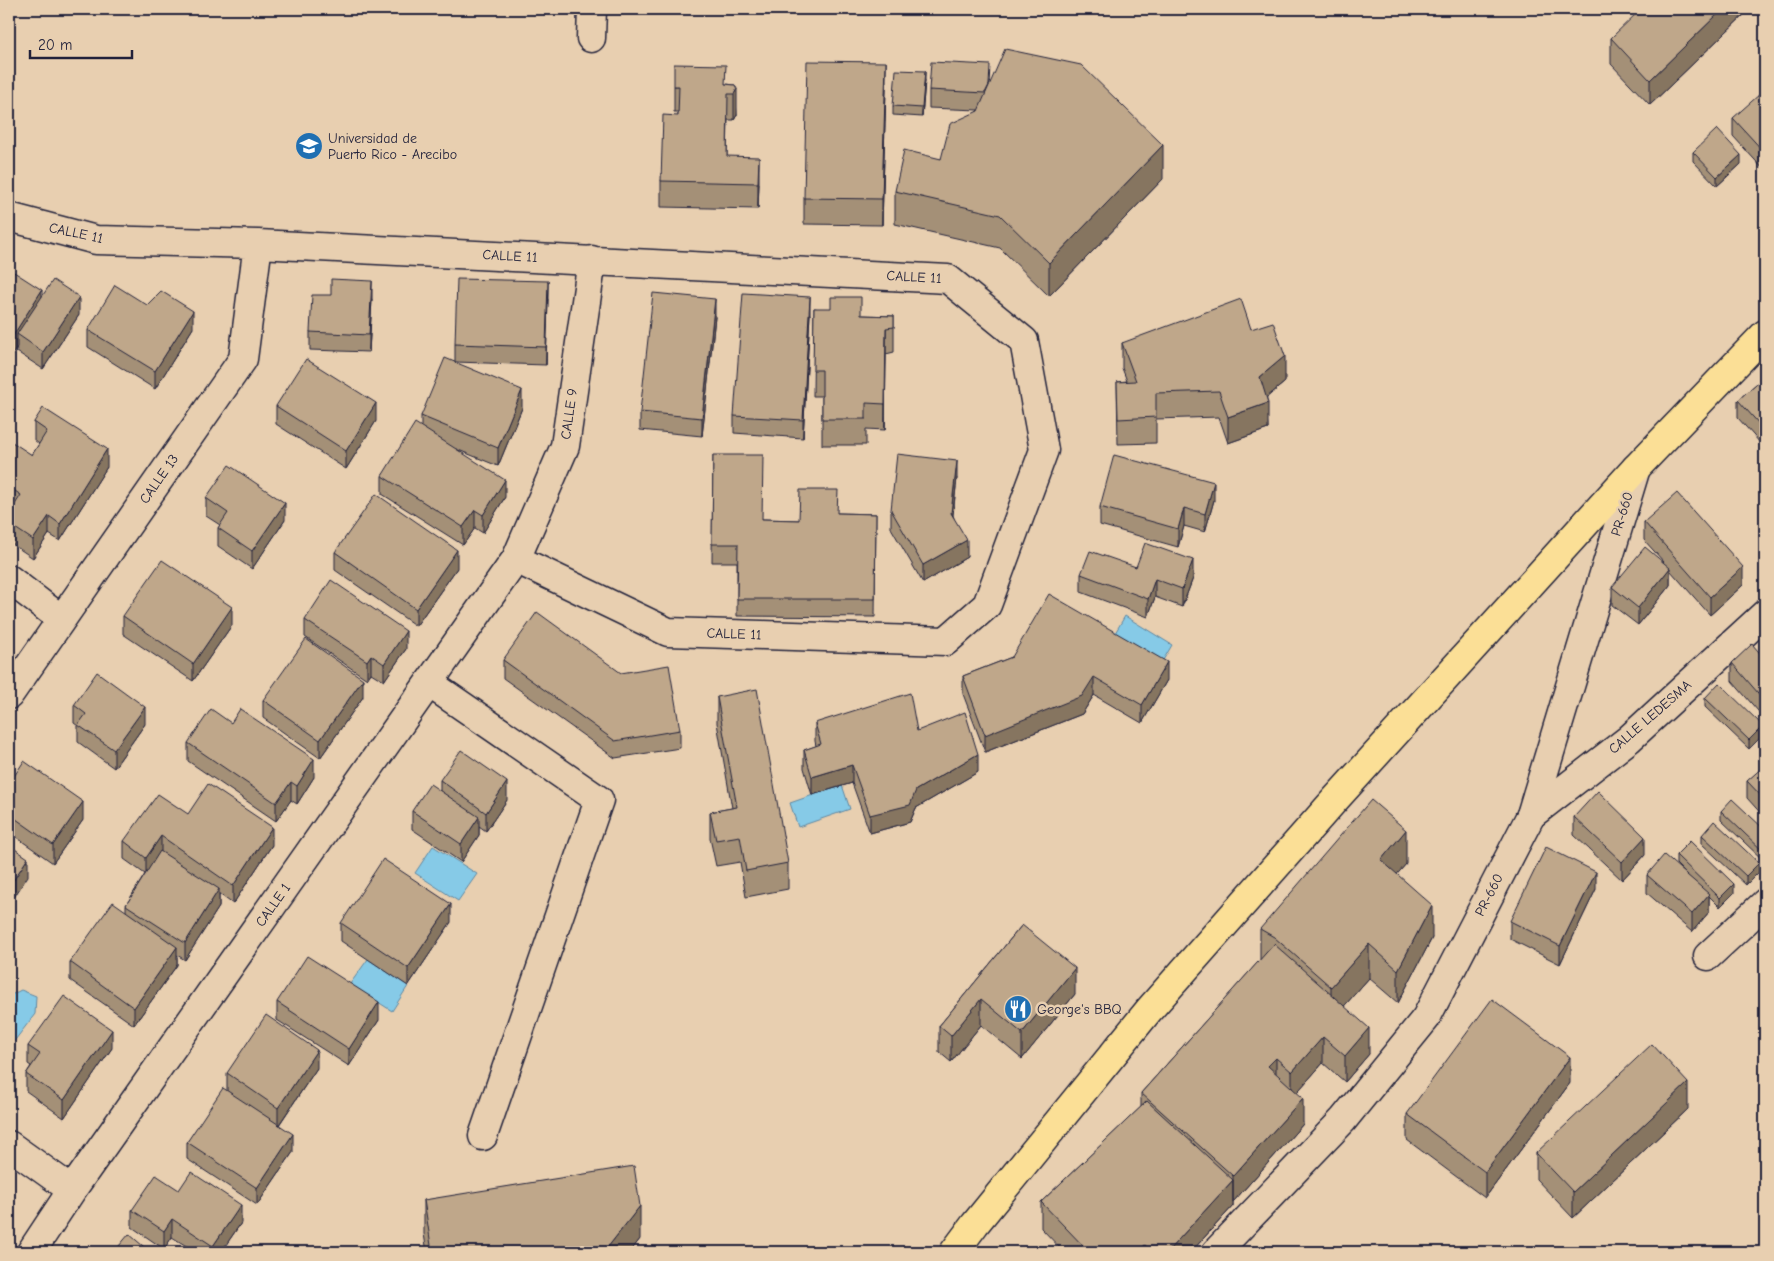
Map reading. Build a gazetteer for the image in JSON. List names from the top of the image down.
{
  "streets": {
    "street": [
      "CALLE 11",
      "CALLE 9",
      "CALLE 13",
      "PR-660",
      "CALLE LEDESMA",
      "CALLE 1"
    ]
  },
  "crossings": [
    ["CALLE 11", "CALLE 9"],
    ["CALLE 11", "CALLE 13"],
    ["CALLE 11", "CALLE 1"],
    ["CALLE 9", "CALLE 1"],
    ["PR-660", "CALLE LEDESMA"]
  ],
  "places": {
    "school or university": ["Universidad de Puerto Rico - Arecibo"],
    "restaurant": ["George's BBQ"]
  },
  "scale_bar": "20 m"
}
